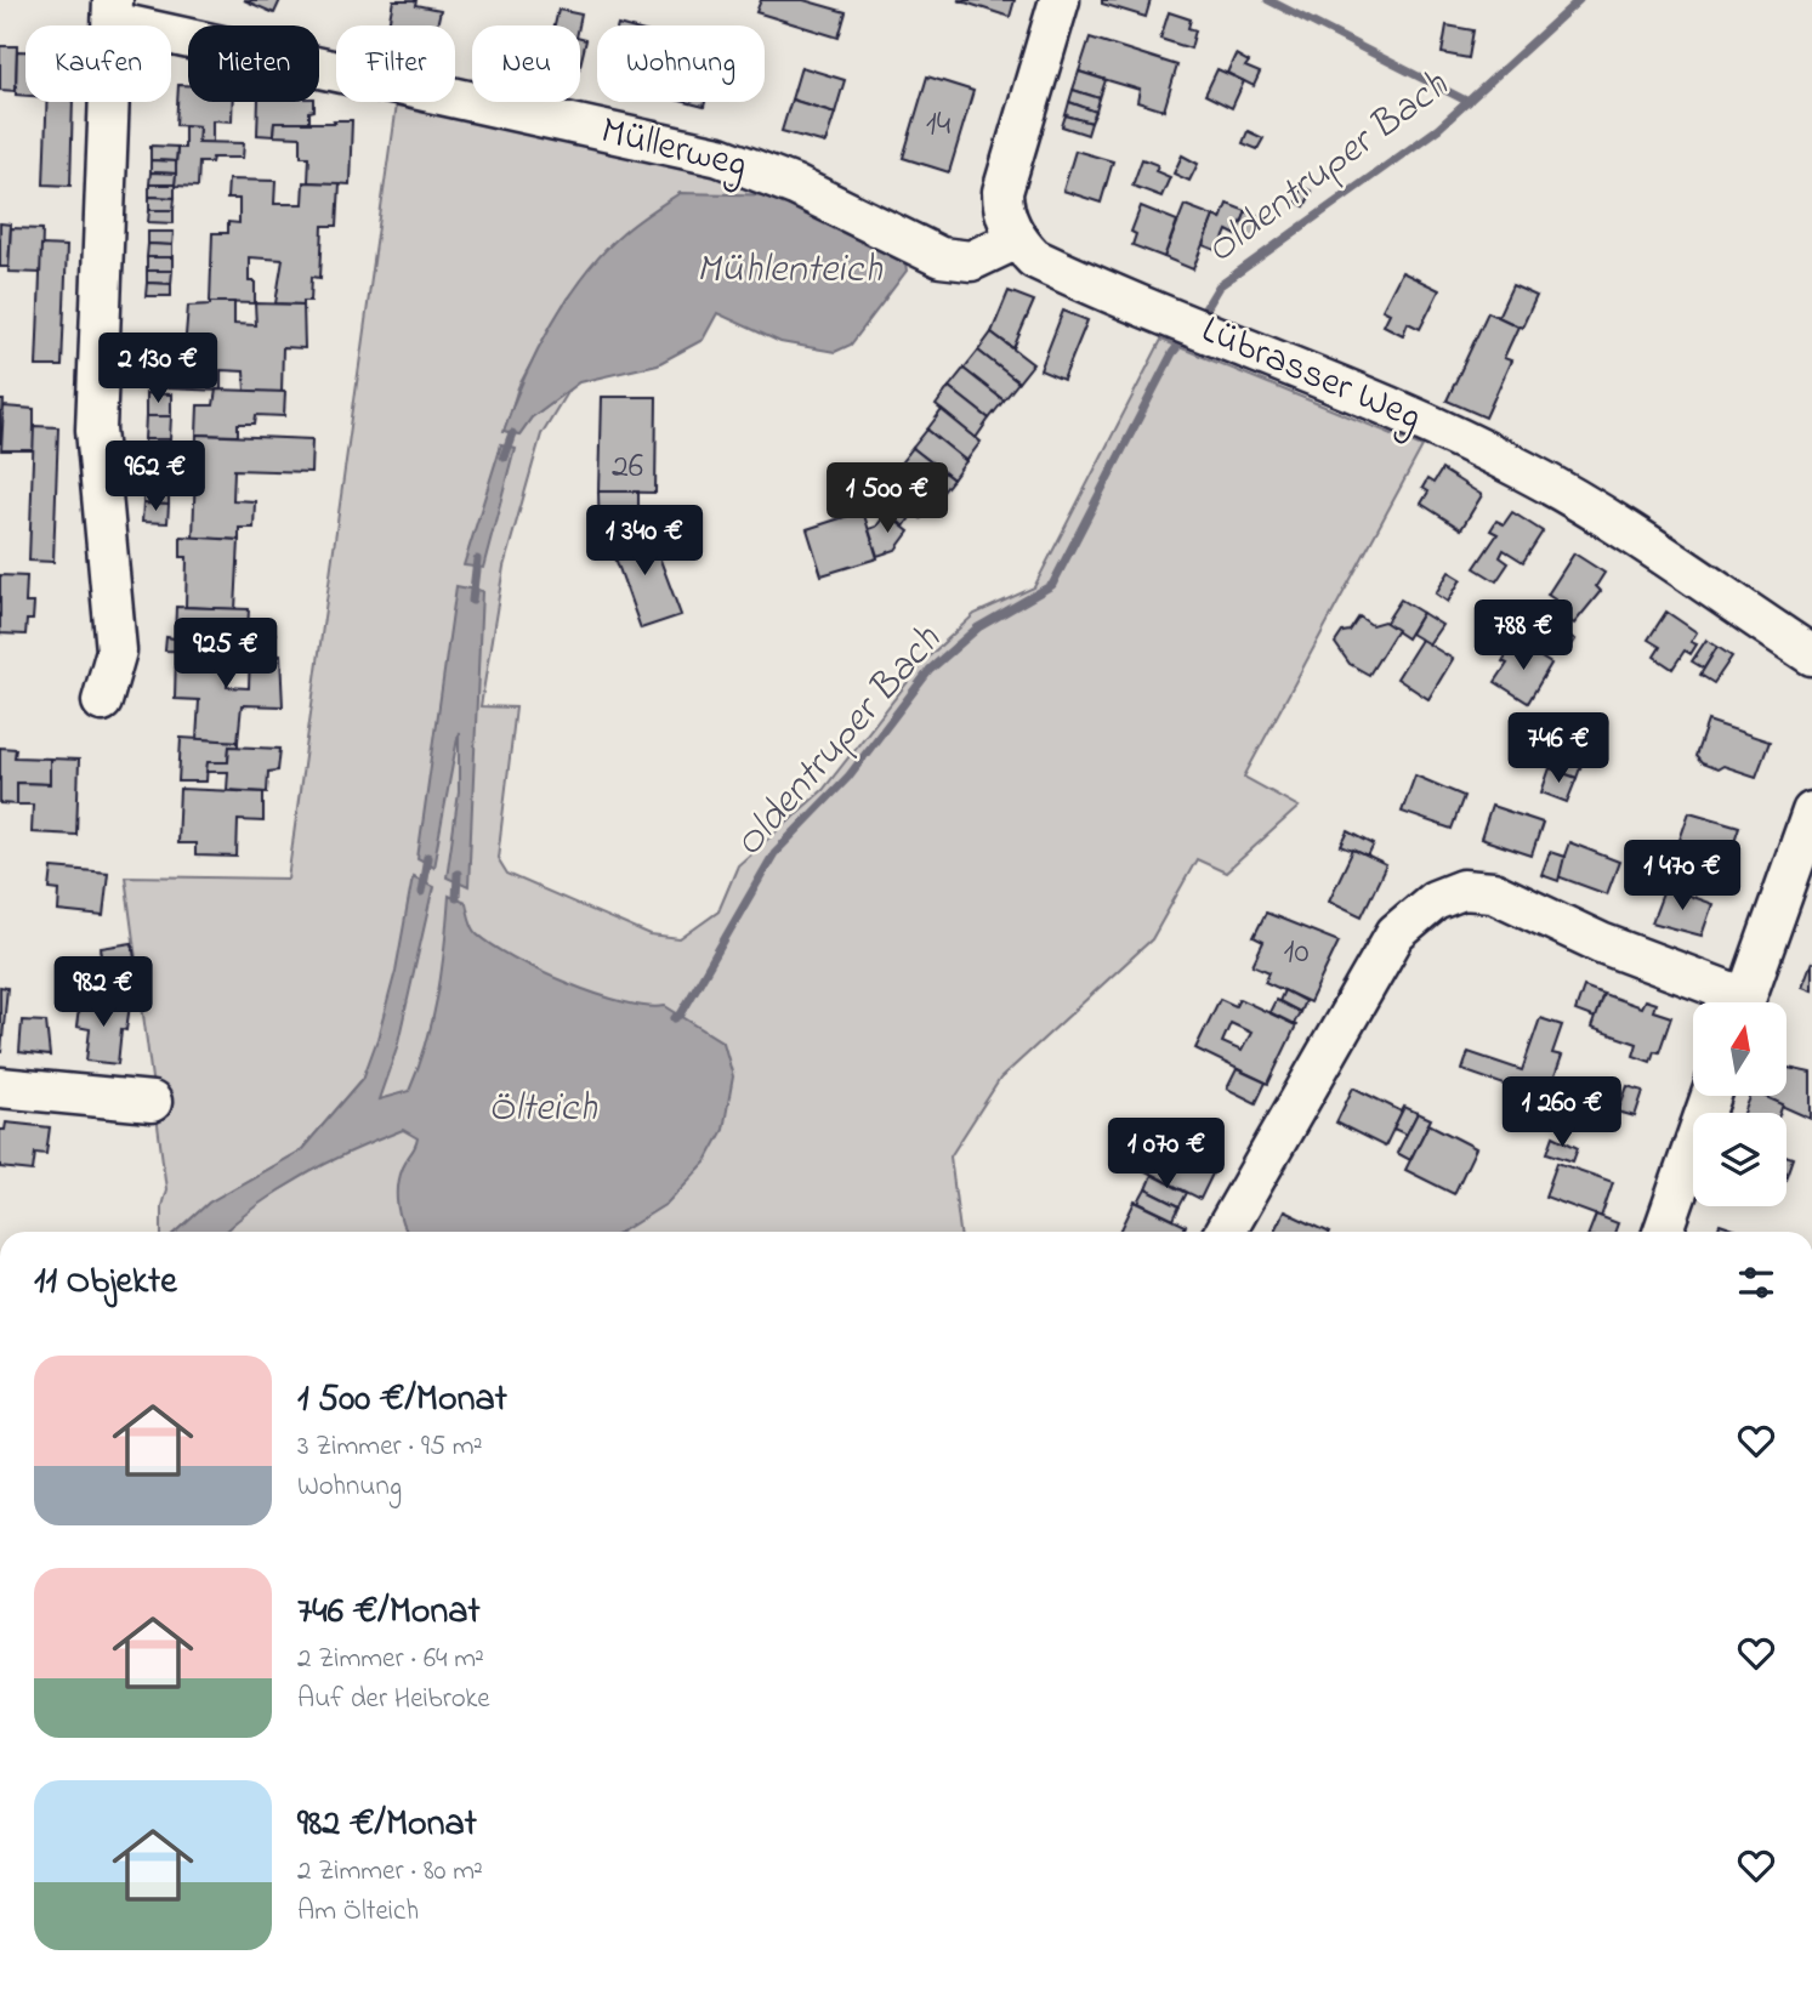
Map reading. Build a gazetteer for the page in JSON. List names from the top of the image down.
{
  "streets": {
    "street": ["Müllerweg", "Lübrasser Weg"]
  },
  "crossings": [
    ["Müllerweg", "Lübrasser Weg"]
  ],
  "water": ["Oldentruper Bach", "Mühlenteich", "Ölteich"],
  "house_numbers": ["14", "26", "10"],
  "north": "top",
  "page": {
    "chip": [
      "Kaufen",
      "Mieten",
      "Filter",
      "Neu",
      "Wohnung"
    ],
    "price": [
      "2 130 €",
      "962 €",
      "1 500 €",
      "1 340 €",
      "788 €",
      "925 €",
      "746 €",
      "1 470 €",
      "982 €",
      "1 260 €",
      "1 070 €"
    ],
    "heading": "11 Objekte",
    "list": [
      {
        "name": "1 500 €/Monat",
        "note": "3 Zimmer · 95 m² · Wohnung"
      },
      {
        "name": "746 €/Monat",
        "note": "2 Zimmer · 64 m² · Auf der Heibroke"
      },
      {
        "name": "982 €/Monat",
        "note": "2 Zimmer · 80 m² · Am Ölteich"
      }
    ]
  }
}
